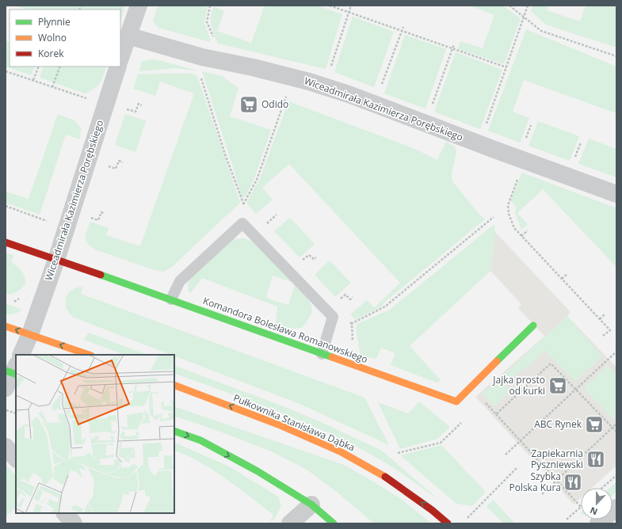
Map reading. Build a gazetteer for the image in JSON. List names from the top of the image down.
{
  "streets": {
    "street": ["Wiceadmirała Kazimierza Porębskiego", "Komandora Bolesława Romanowskiego", "Pułkownika Stanisława Dąbka"]
  },
  "crossings": [
    ["Wiceadmirała Kazimierza Porębskiego", "Komandora Bolesława Romanowskiego"]
  ],
  "places": {
    "supermarket": ["Odido", "Jajka prosto od kurki", "ABC Rynek"],
    "restaurant": ["Zapiekarnia Pyszniewski", "Szybka Polska Kura"]
  },
  "legend": ["Płynnie", "Wolno", "Korek"],
  "north": "bottom"
}
